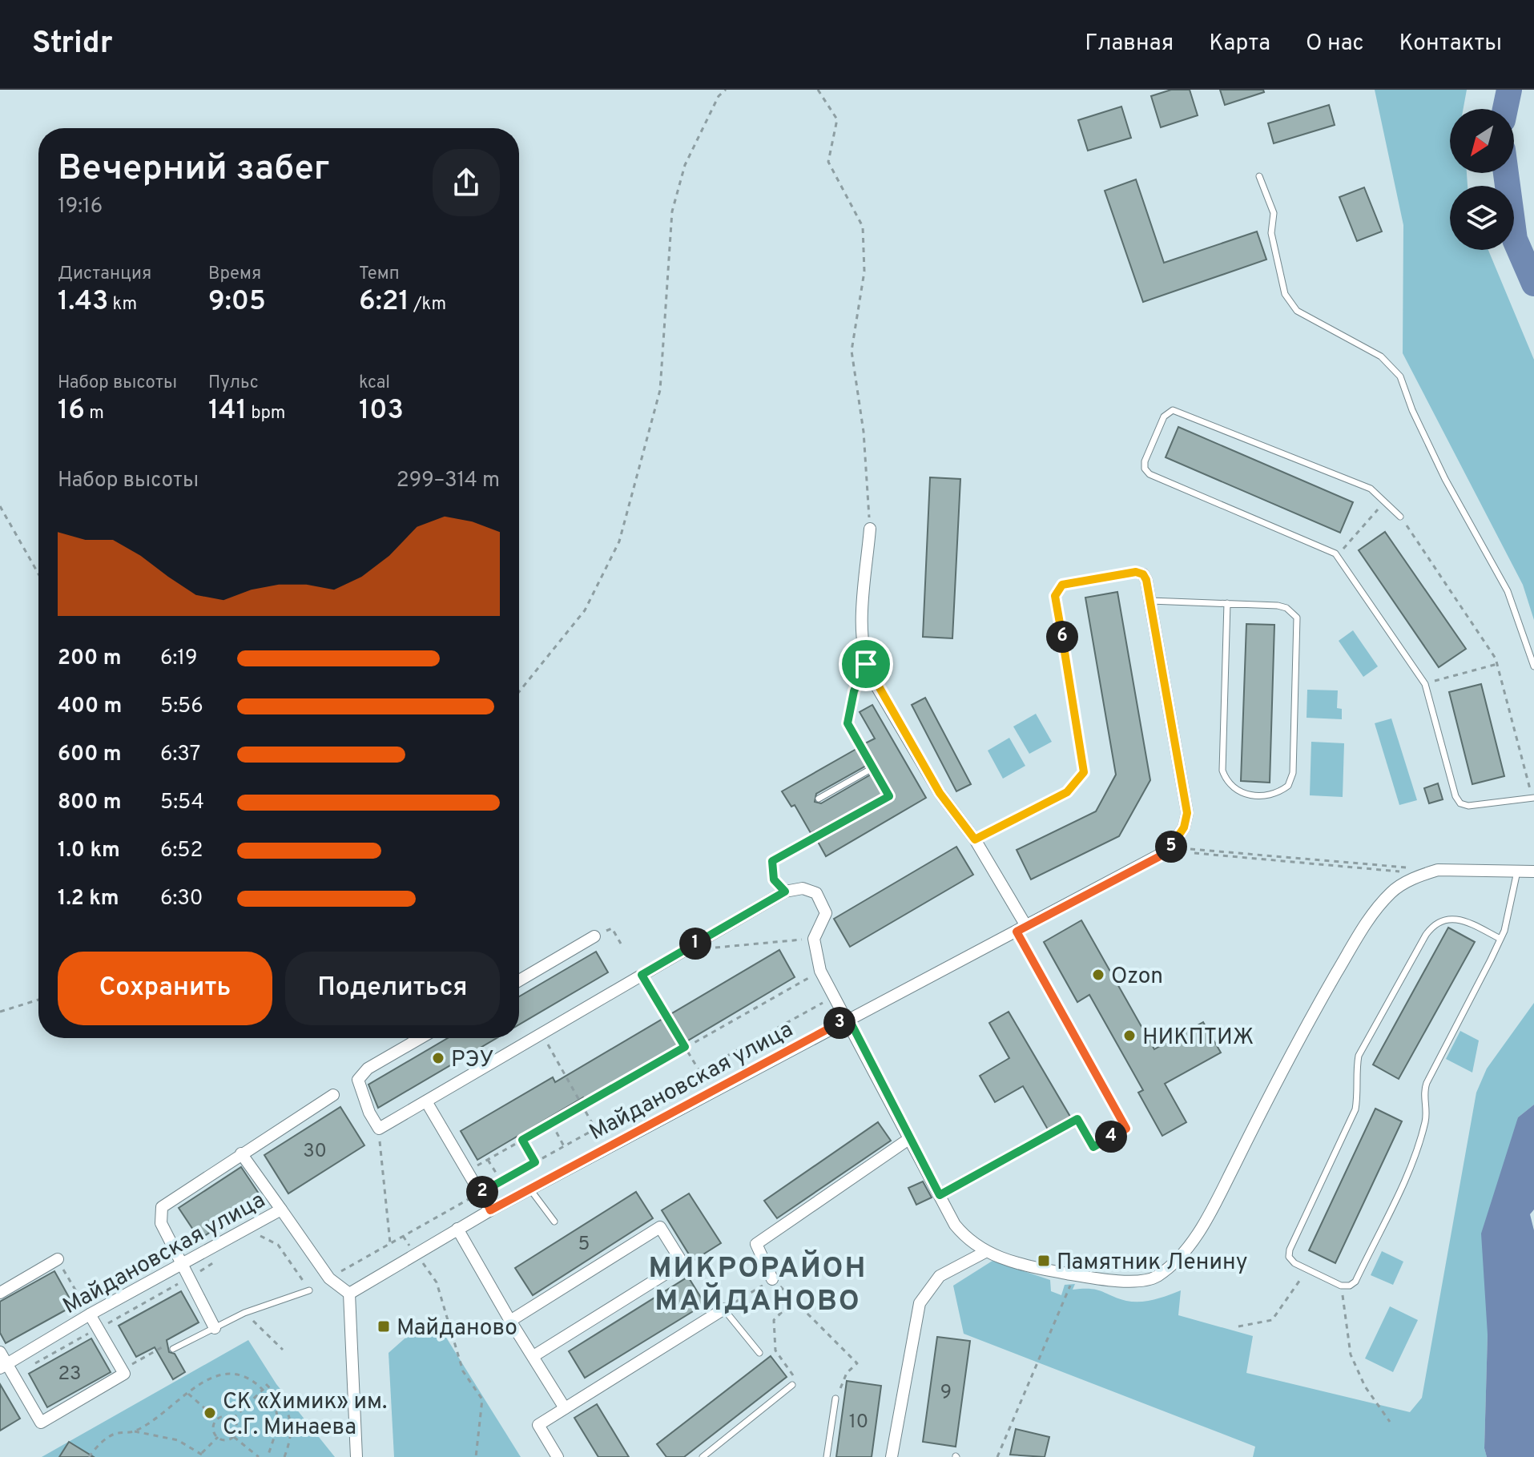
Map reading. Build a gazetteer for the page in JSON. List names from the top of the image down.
{
  "streets": {
    "street": ["Майдановская улица"]
  },
  "districts": ["МИКРОРАЙОН МАЙДАНОВО"],
  "places": {
    "other": [
      "Ozon",
      "НИКПТИЖ",
      "РЭУ",
      "СК «Химик» им. С.Г. Минаева"
    ],
    "transit": ["Памятник Ленину", "Майданово"]
  },
  "house_numbers": [
    "30",
    "5",
    "23",
    "9",
    "10"
  ],
  "north": "bottom left",
  "page": {
    "header": "Stridr",
    "nav": [
      "Главная",
      "Карта",
      "О нас",
      "Контакты"
    ],
    "heading": ["Вечерний забег", "19:16"],
    "stats": [
      ["Дистанция", "1.43 km"],
      ["Время", "9:05"],
      ["Темп", "6:21 /km"],
      ["Набор высоты", "16 m"],
      ["Пульс", "141 bpm"],
      ["kcal", "103"]
    ],
    "chart": ["Набор высоты", "299–314 m"],
    "pins": [
      "6",
      "5",
      "1",
      "3",
      "4",
      "2"
    ],
    "list": [
      {
        "name": "200 m",
        "note": "6:19"
      },
      {
        "name": "400 m",
        "note": "5:56"
      },
      {
        "name": "600 m",
        "note": "6:37"
      },
      {
        "name": "800 m",
        "note": "5:54"
      },
      {
        "name": "1.0 km",
        "note": "6:52"
      },
      {
        "name": "1.2 km",
        "note": "6:30"
      }
    ],
    "buttons": ["Сохранить", "Поделиться"]
  }
}
